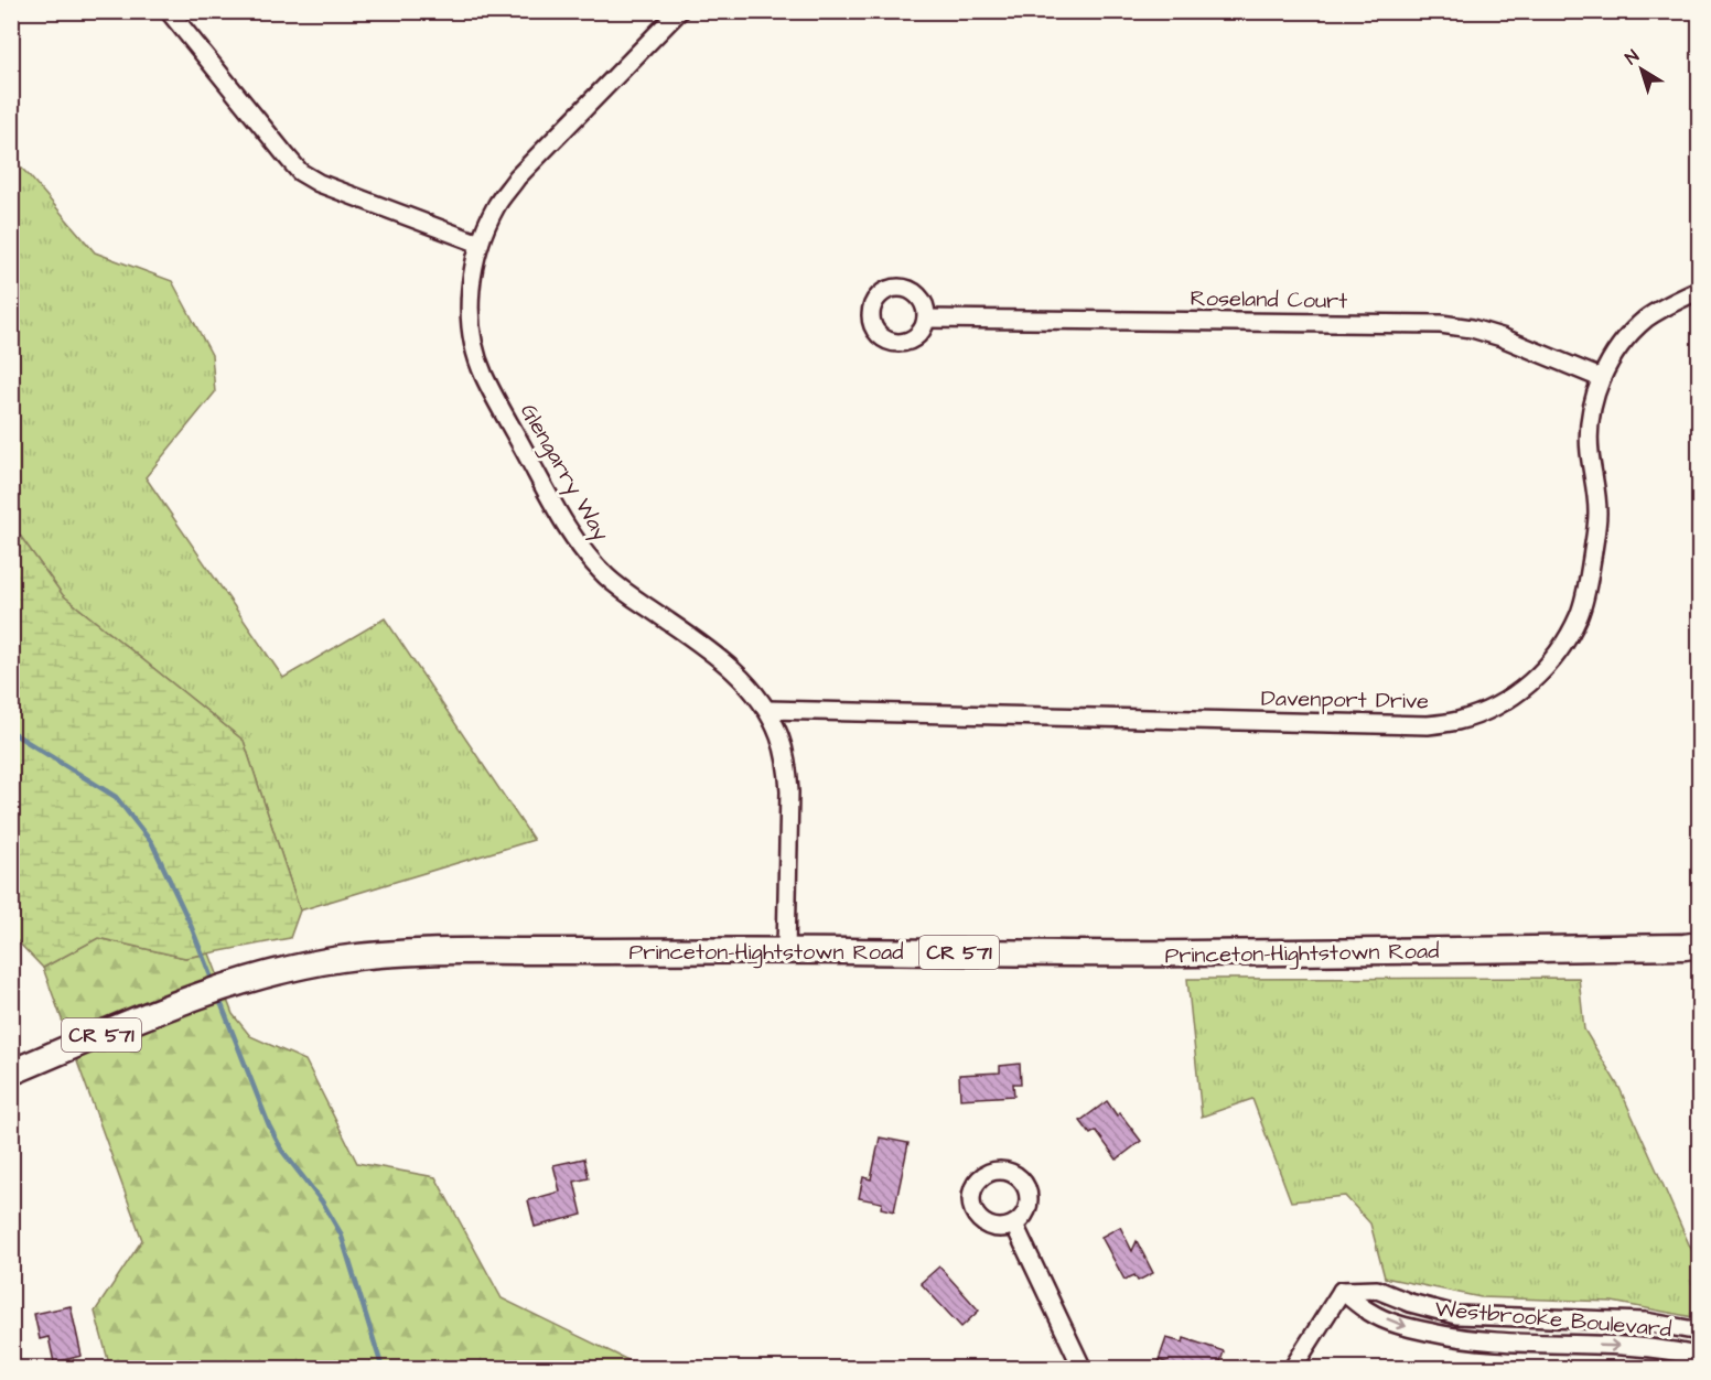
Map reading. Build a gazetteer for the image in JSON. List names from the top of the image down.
{
  "streets": {
    "main road": ["Princeton-Hightstown Road", "CR 571"],
    "street": [
      "Roseland Court",
      "Glengarry Way",
      "Davenport Drive",
      "Westbrooke Boulevard"
    ]
  },
  "crossings": [
    ["Roseland Court", "Davenport Drive"],
    ["Glengarry Way", "Davenport Drive"],
    ["Glengarry Way", "Princeton-Hightstown Road"]
  ],
  "north": "top left"
}
